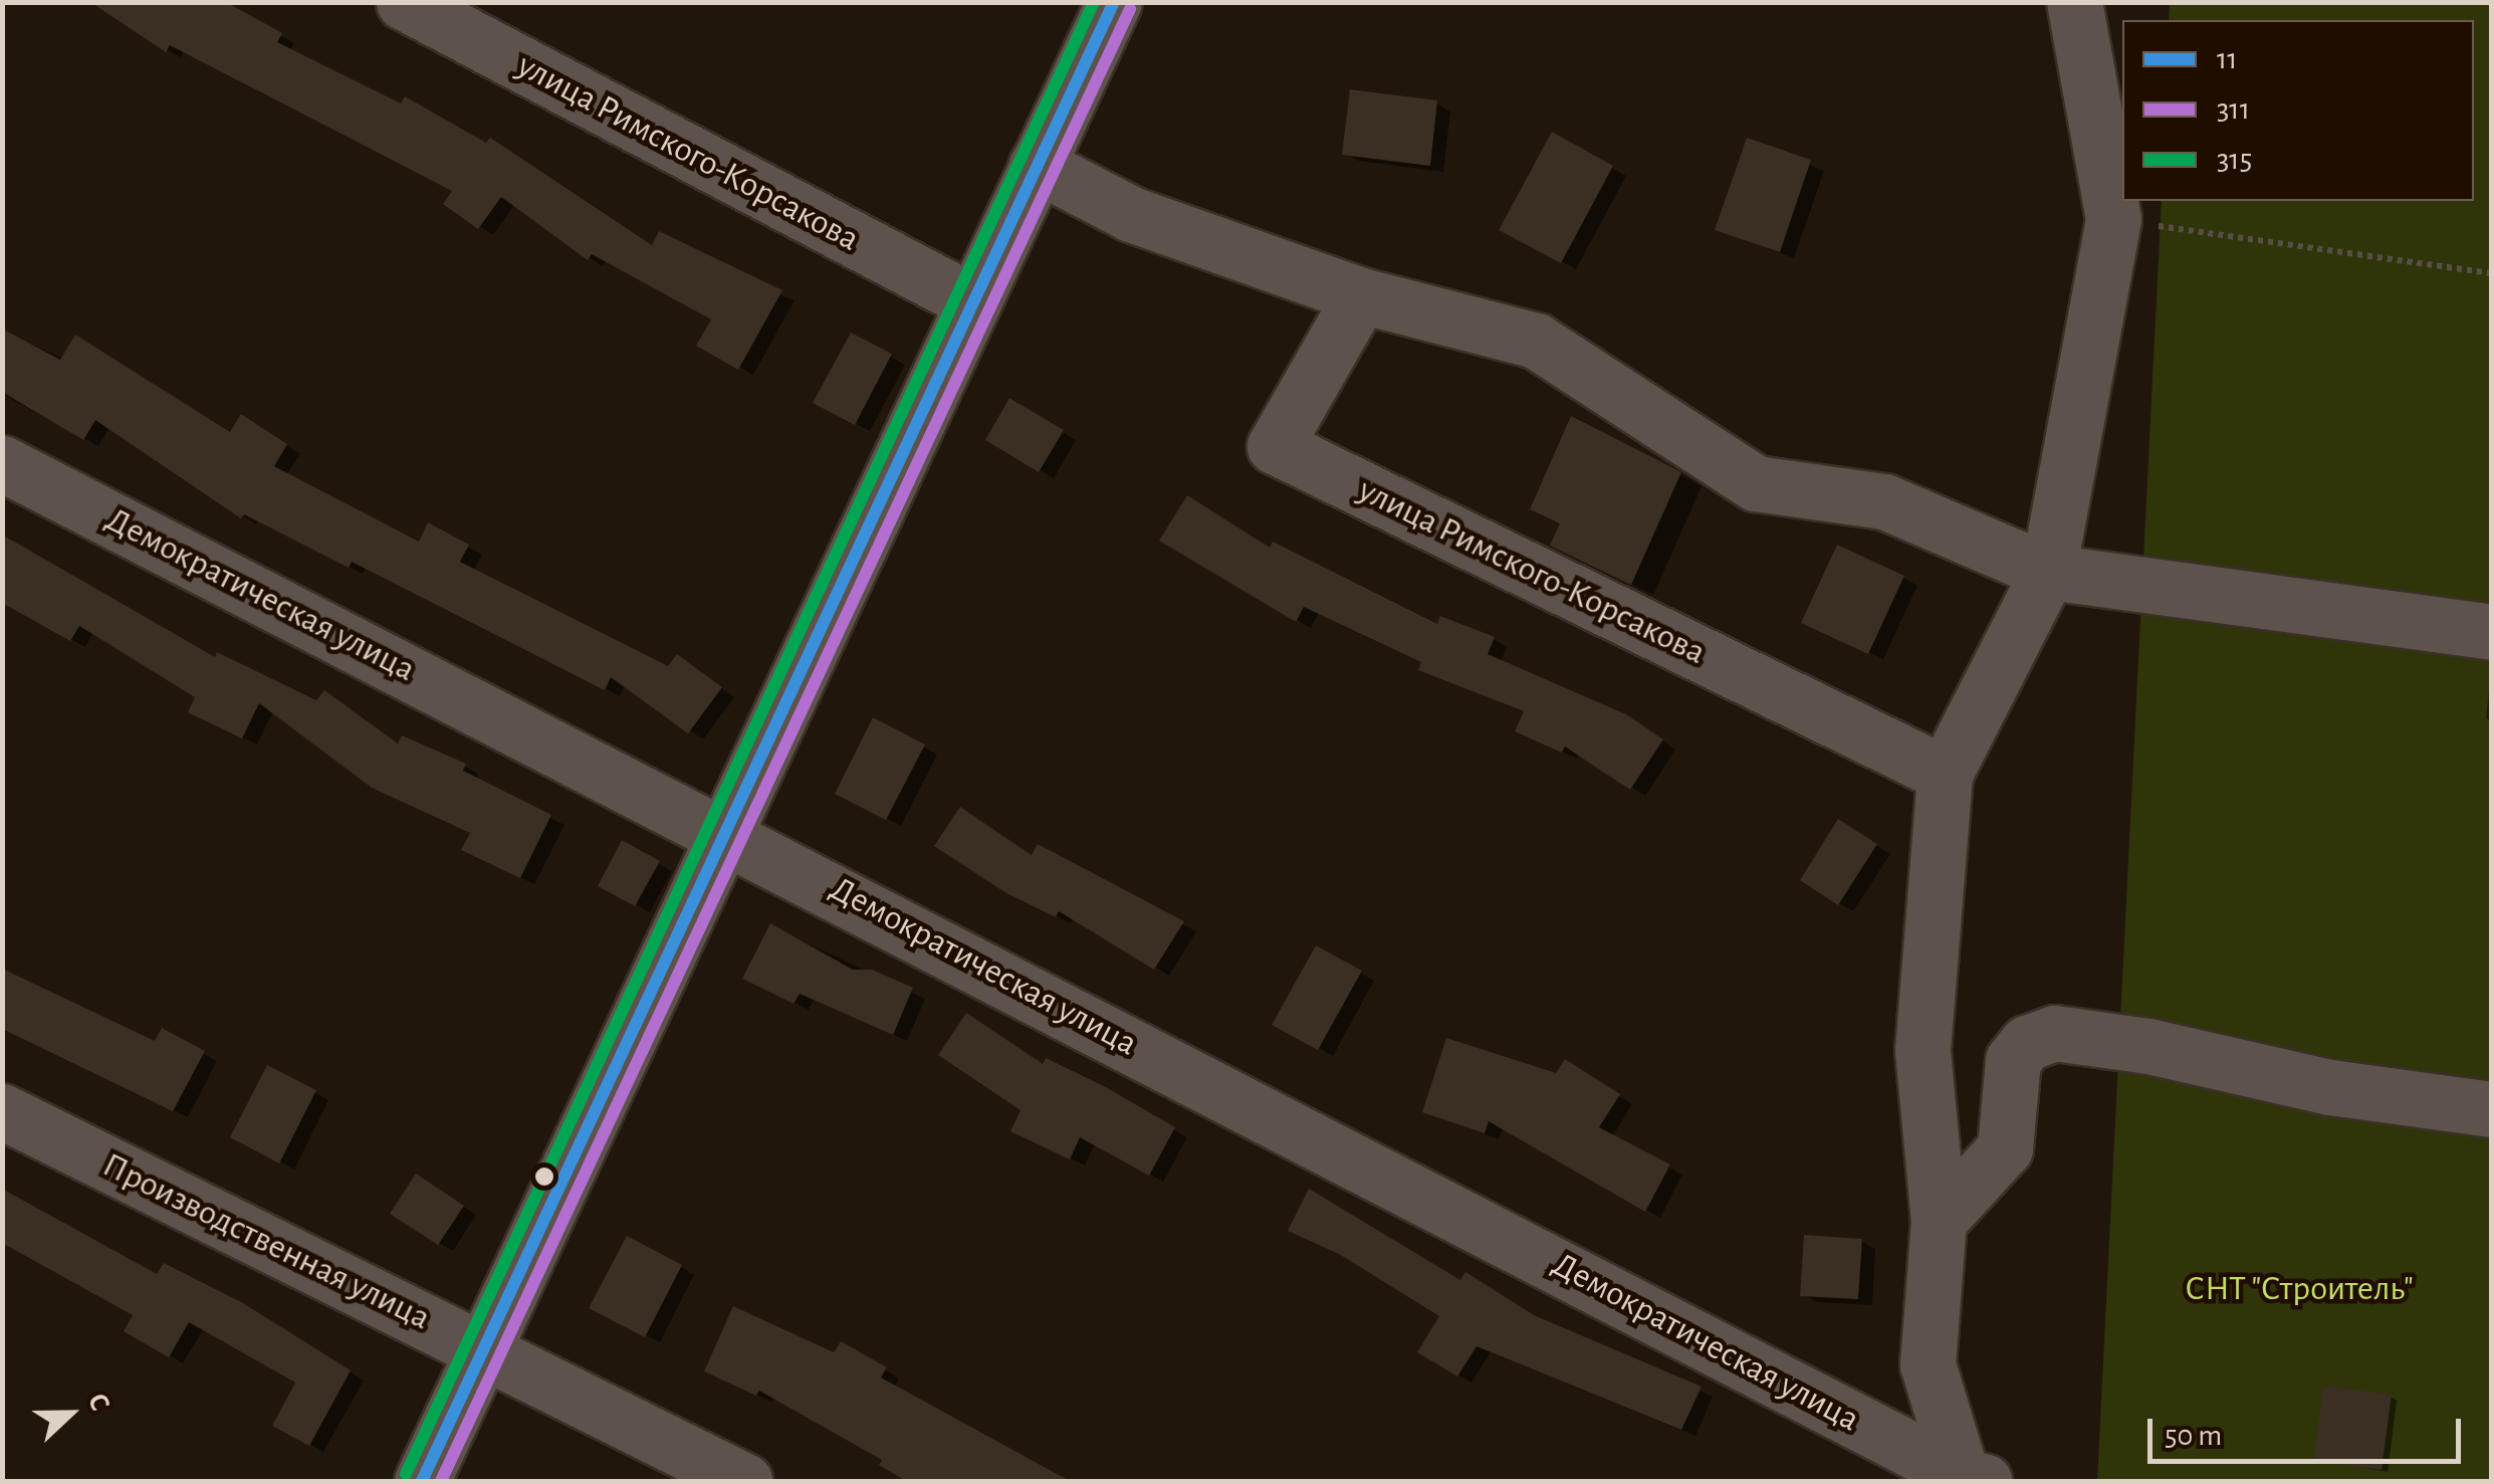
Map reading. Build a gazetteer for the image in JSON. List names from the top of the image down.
{
  "streets": {
    "street": ["улица Римского-Корсакова", "Демократическая улица", "Производственная улица"]
  },
  "parks": ["СНТ \"Строитель\""],
  "lines": ["transit line 11", "transit line 315", "transit line 311"],
  "legend": ["11", "311", "315"],
  "scale_bar": "50 m",
  "north": "right"
}
